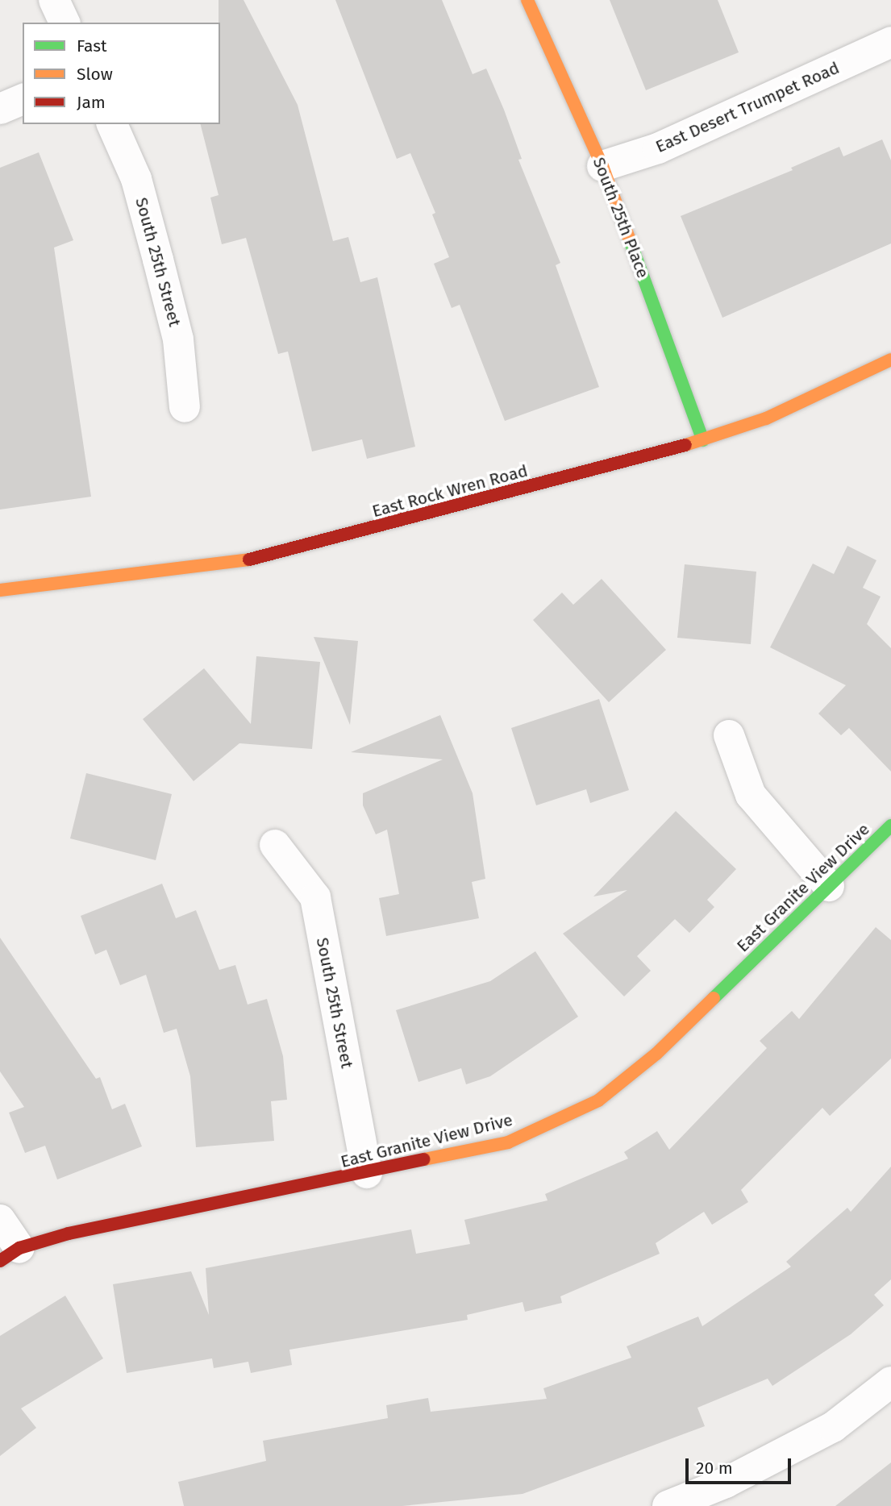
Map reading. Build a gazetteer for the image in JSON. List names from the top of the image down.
{
  "streets": {
    "street": [
      "East Desert Trumpet Road",
      "South 25th Place",
      "South 25th Street",
      "East Rock Wren Road",
      "East Granite View Drive"
    ]
  },
  "crossings": [
    ["East Desert Trumpet Road", "South 25th Place"],
    ["South 25th Place", "East Rock Wren Road"],
    ["South 25th Street", "East Granite View Drive"]
  ],
  "legend": ["Fast", "Slow", "Jam"],
  "scale_bar": "20 m"
}
